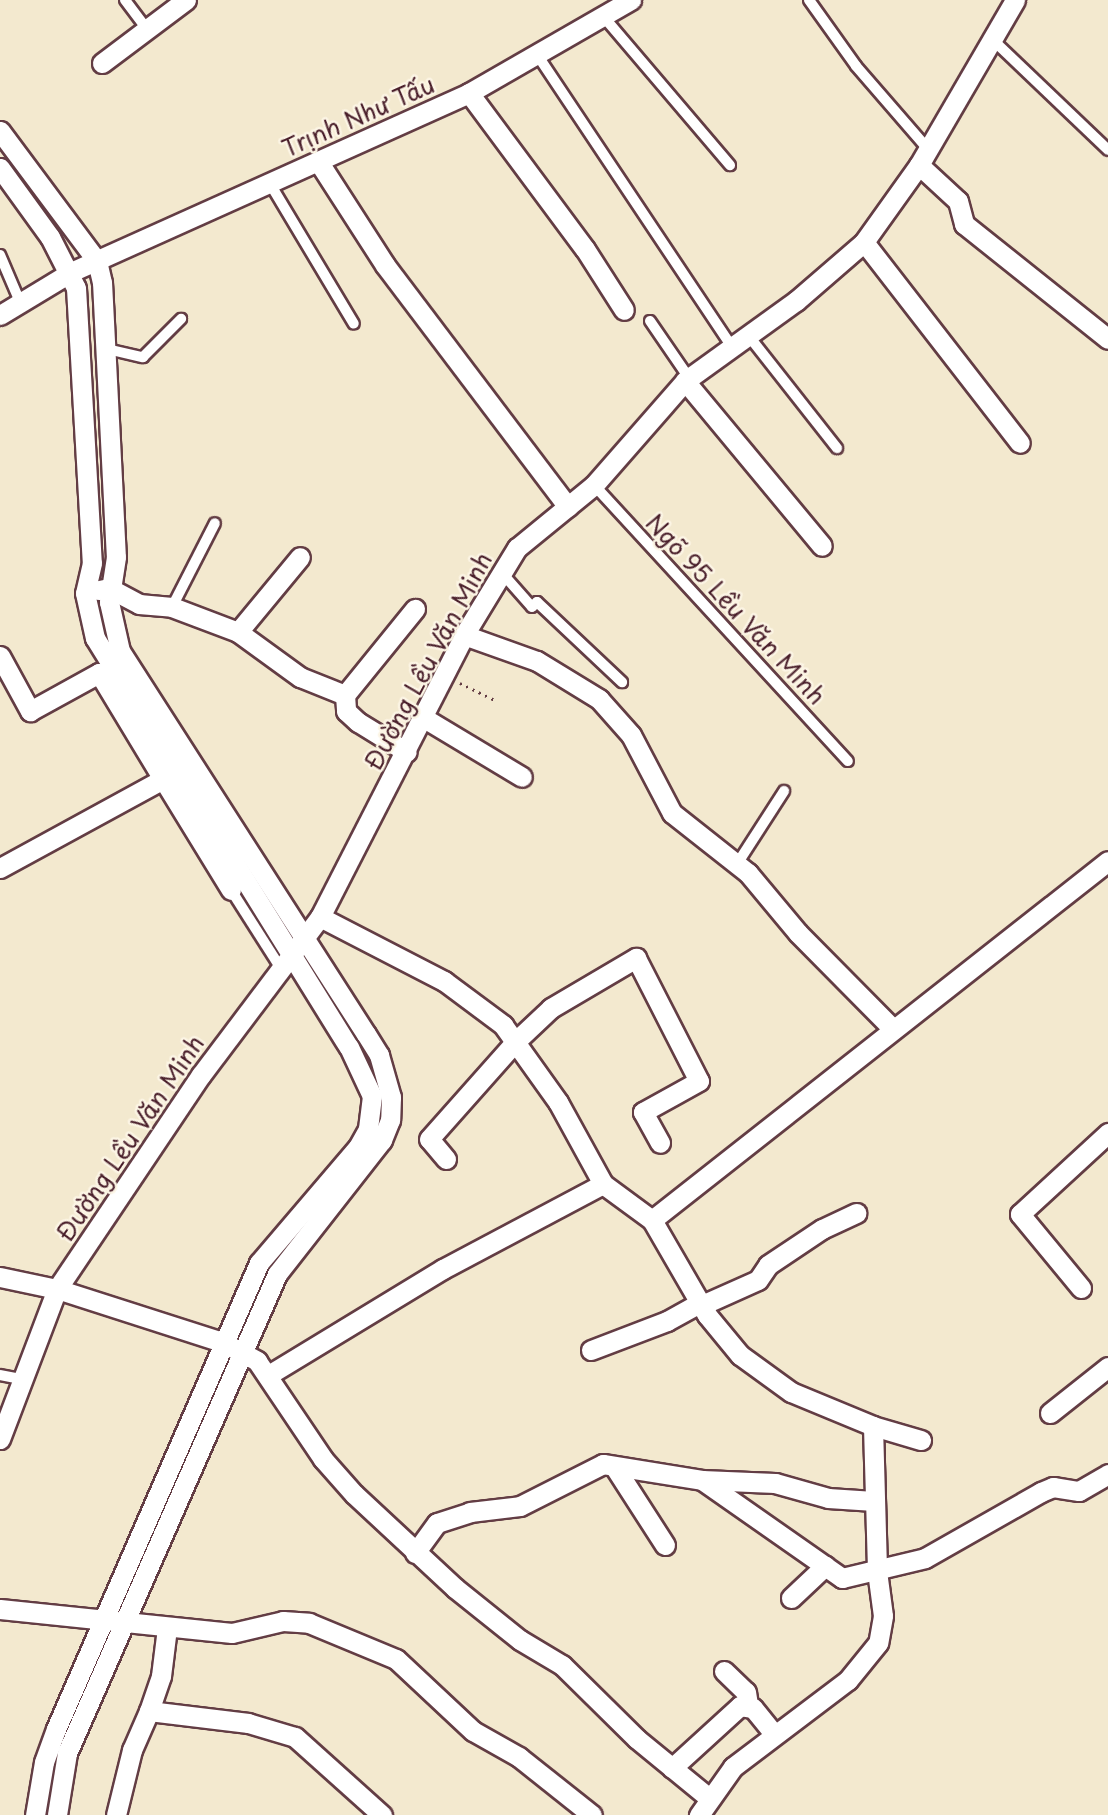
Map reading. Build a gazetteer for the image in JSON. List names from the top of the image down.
{
  "streets": {
    "street": ["Trịnh Như Tấu", "Đường Lều Văn Minh"],
    "lane": ["Ngõ 95 Lều Văn Minh"]
  },
  "crossings": [
    ["Ngõ 95 Lều Văn Minh", "Đường Lều Văn Minh"]
  ]
}
